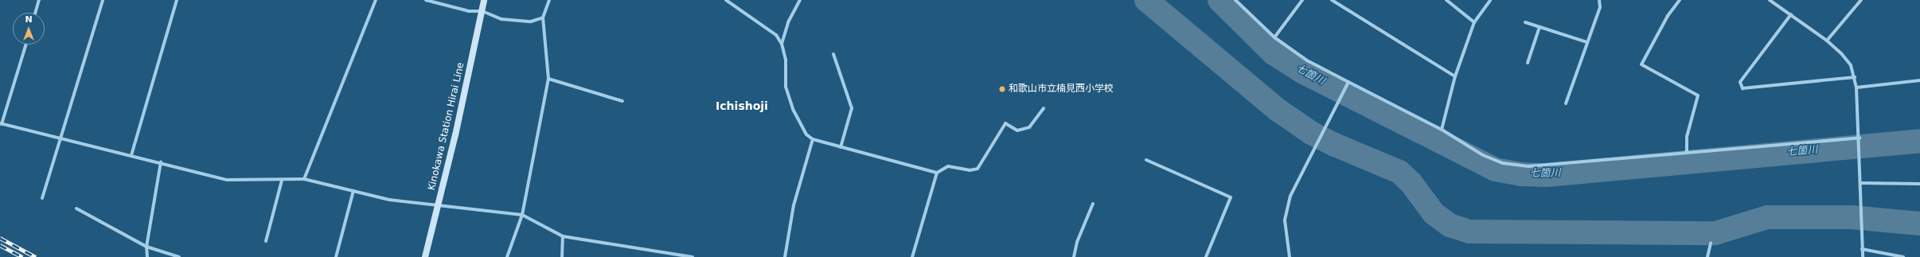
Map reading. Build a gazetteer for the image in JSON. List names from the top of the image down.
{
  "streets": {
    "main road": ["Kinokawa Station Hirai Line"]
  },
  "districts": ["Ichishoji"],
  "water": ["七箇川"],
  "places": ["和歌山市立楠見西小学校"],
  "north": "top"
}
